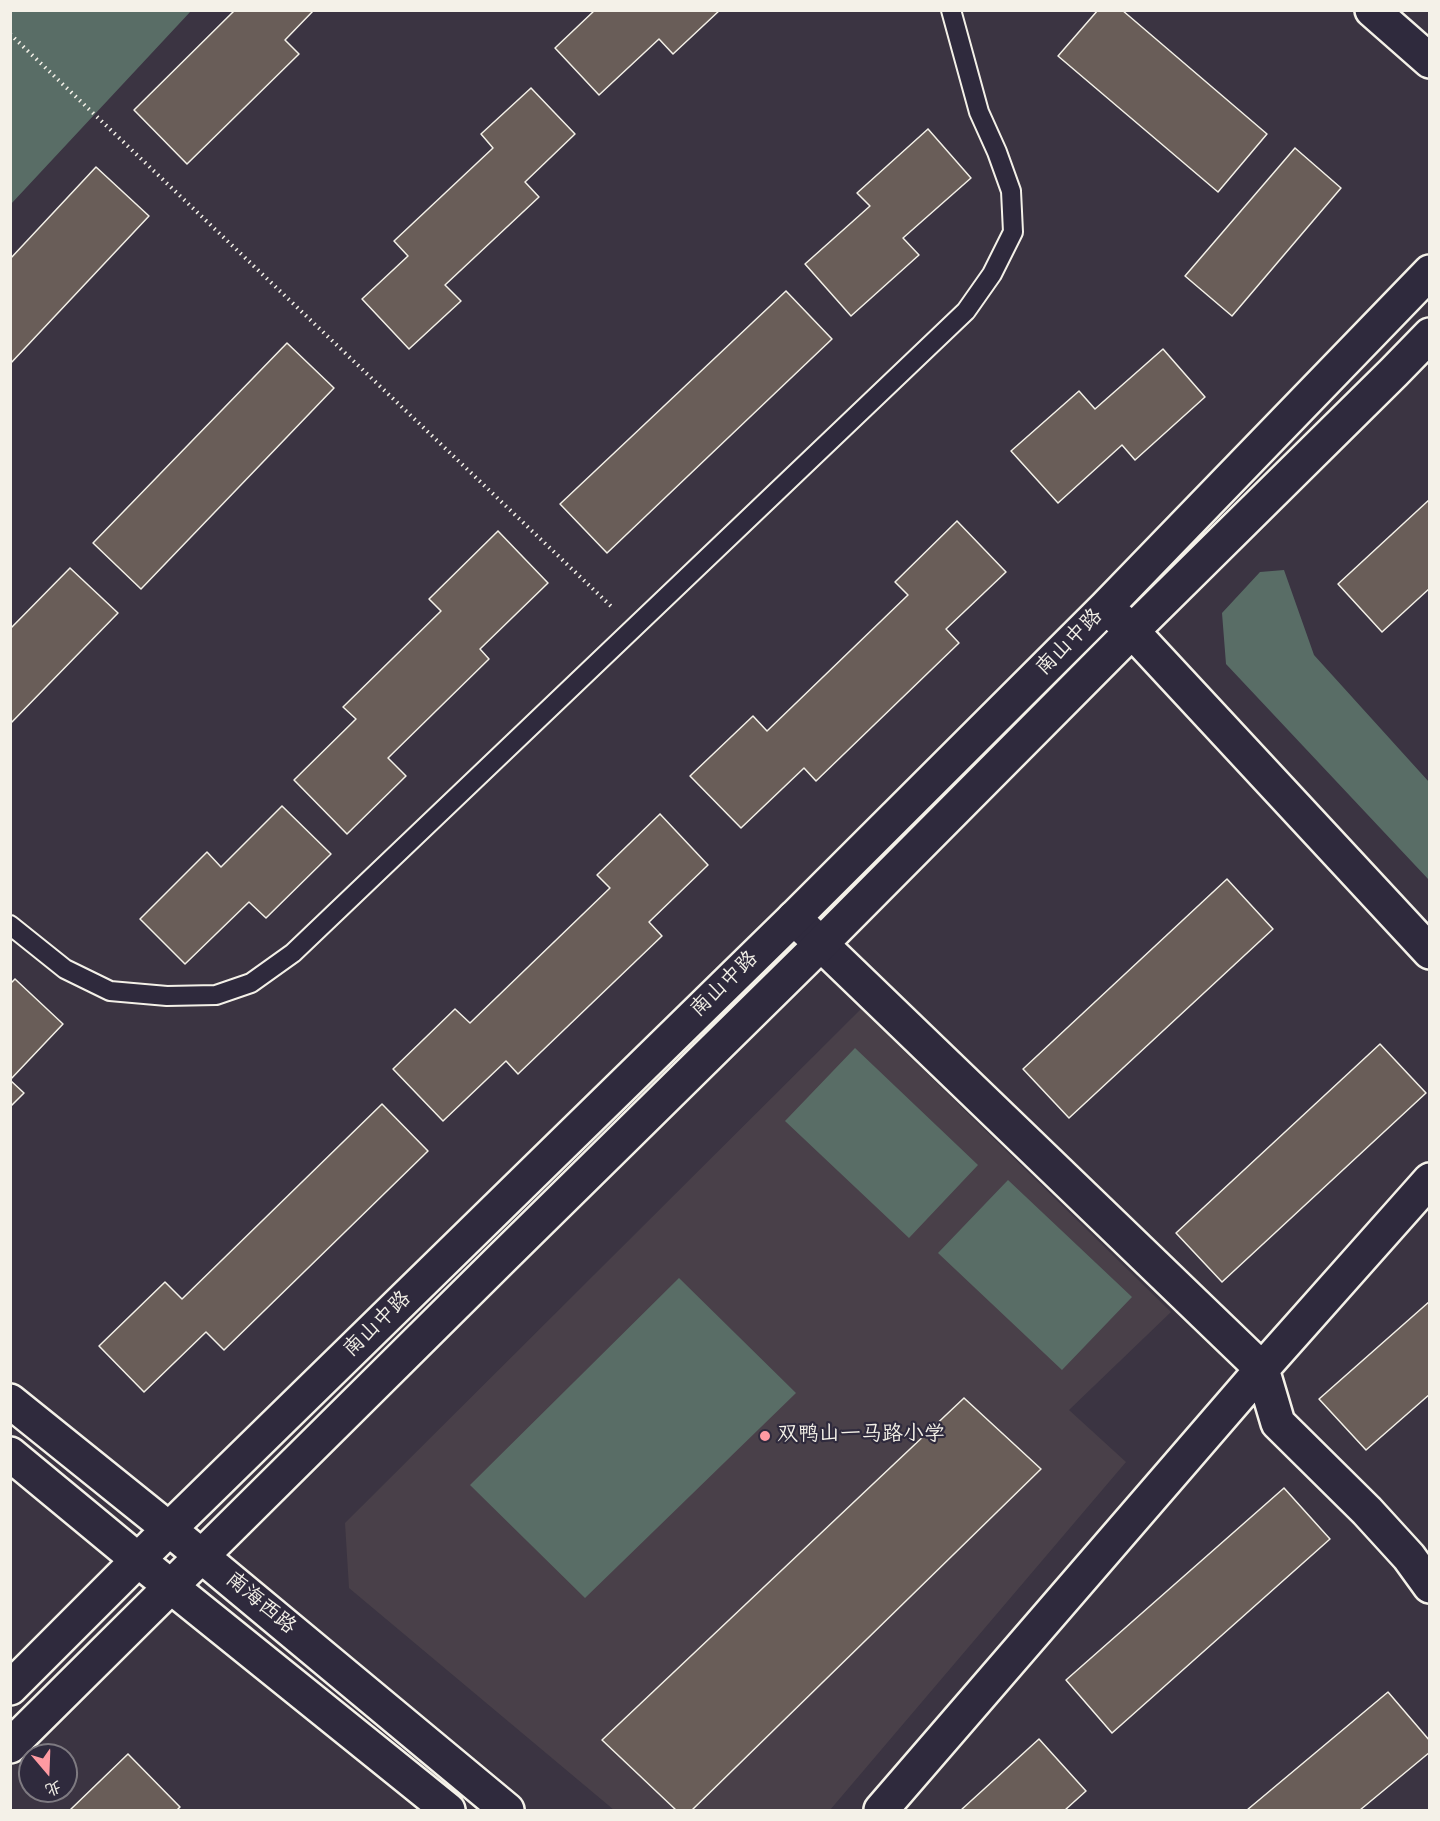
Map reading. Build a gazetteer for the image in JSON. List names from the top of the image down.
{
  "streets": {
    "street": ["南山中路", "南海西路"]
  },
  "crossings": [
    ["南山中路", "南海西路"]
  ],
  "places": ["双鸭山一马路小学"],
  "north": "bottom"
}
